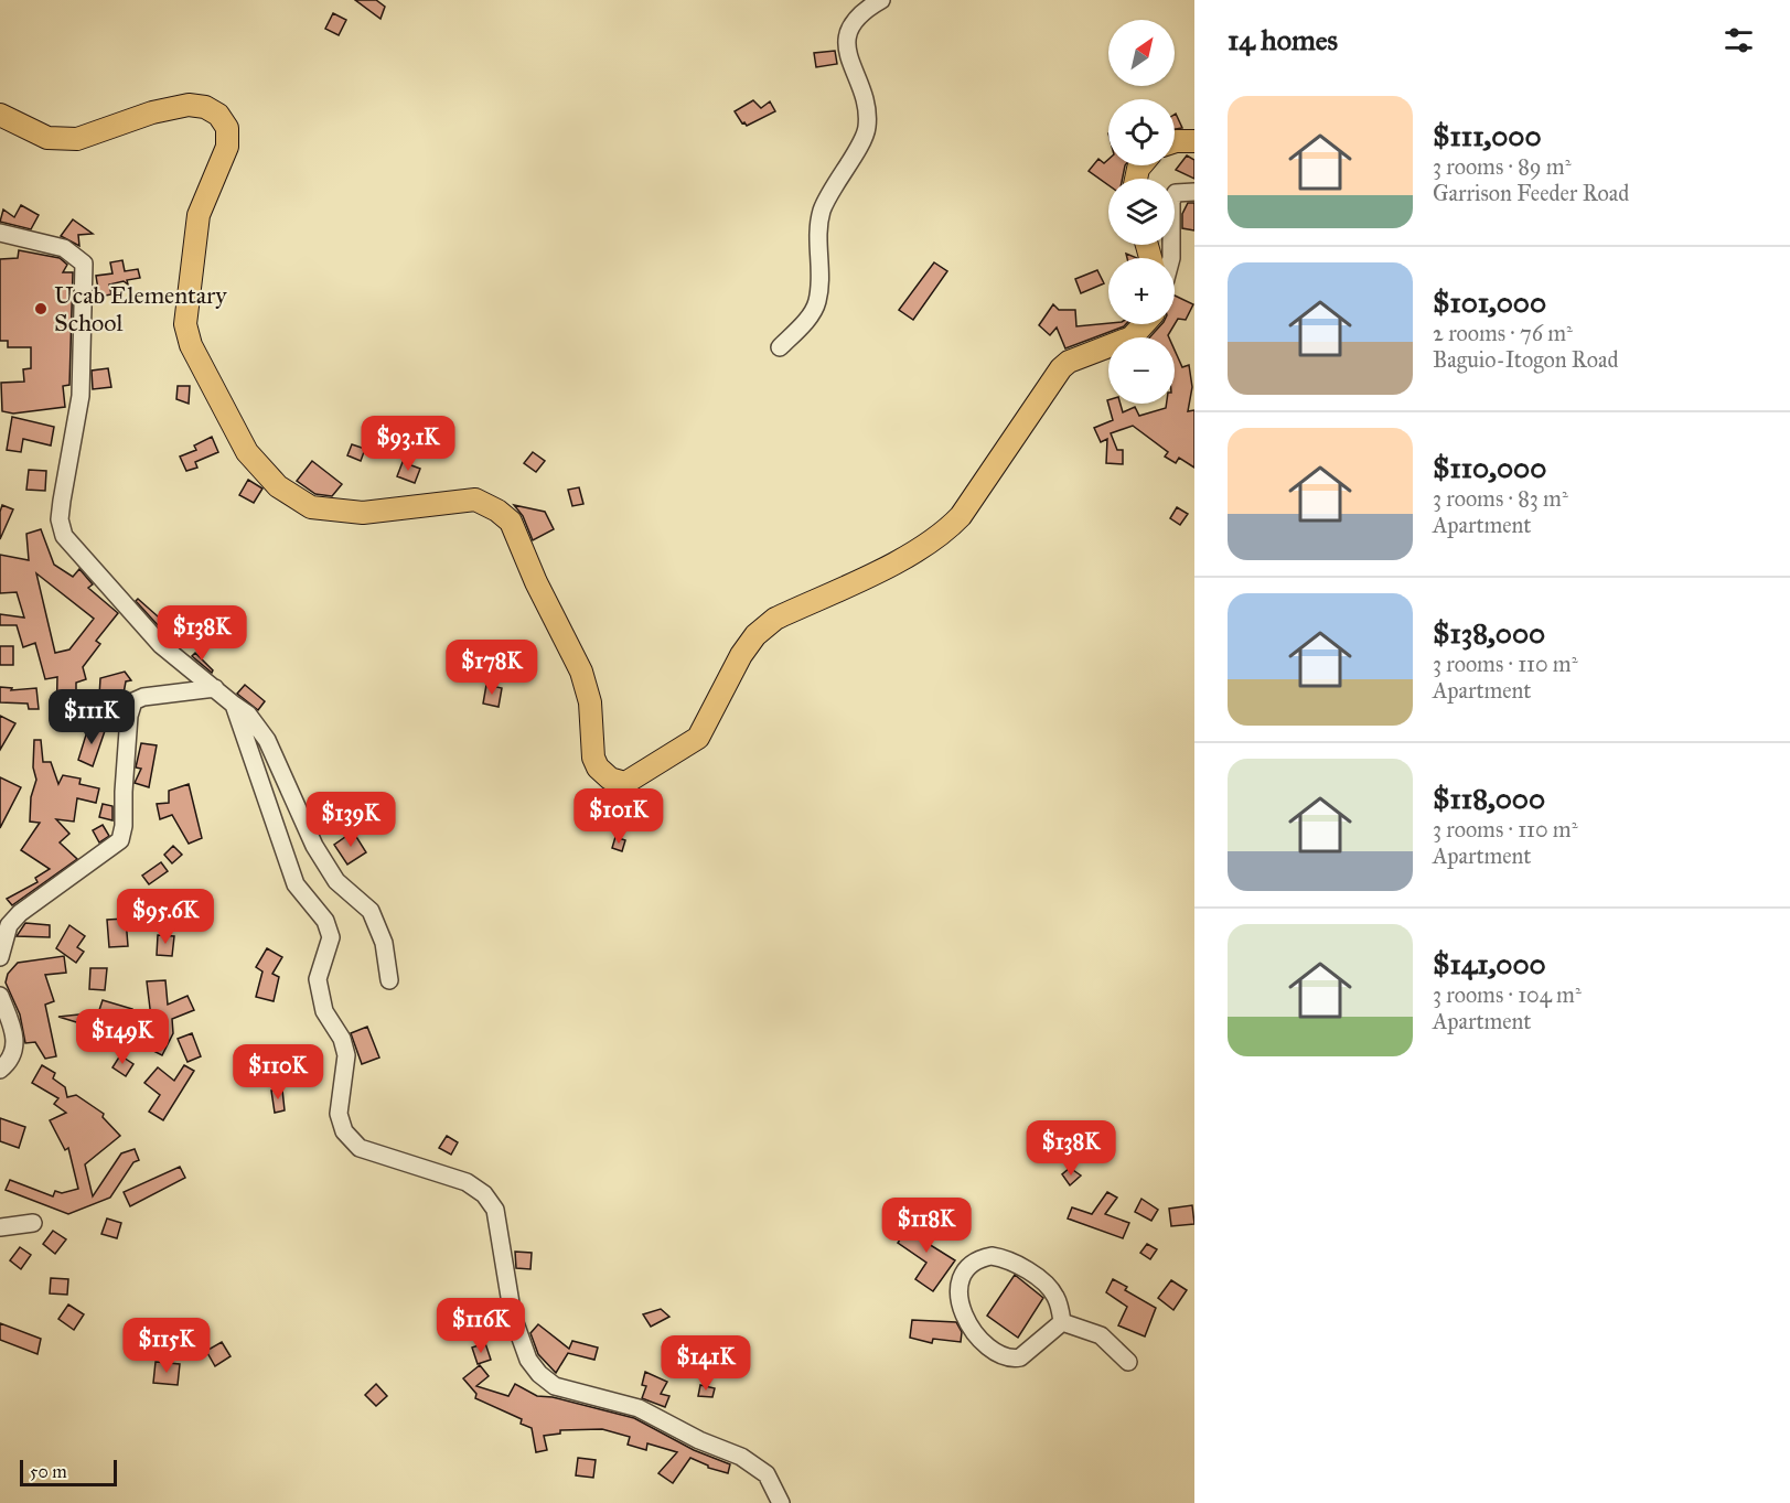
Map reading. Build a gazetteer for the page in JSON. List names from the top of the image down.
{
  "places": ["Ucab Elementary School"],
  "scale_bar": "50 m",
  "north": "top right",
  "page": {
    "heading": "14 homes",
    "map_buttons": ["+", "−"],
    "list": [
      {
        "name": "$111,000",
        "note": "3 rooms · 89 m² · Garrison Feeder Road"
      },
      {
        "name": "$101,000",
        "note": "2 rooms · 76 m² · Baguio-Itogon Road"
      },
      {
        "name": "$110,000",
        "note": "3 rooms · 83 m² · Apartment"
      },
      {
        "name": "$138,000",
        "note": "3 rooms · 110 m² · Apartment"
      },
      {
        "name": "$118,000",
        "note": "3 rooms · 110 m² · Apartment"
      },
      {
        "name": "$141,000",
        "note": "3 rooms · 104 m² · Apartment"
      }
    ],
    "price": [
      "$93.1K",
      "$138K",
      "$178K",
      "$111K",
      "$101K",
      "$139K",
      "$95.6K",
      "$149K",
      "$110K",
      "$138K",
      "$118K",
      "$116K",
      "$115K",
      "$141K"
    ],
    "scale": "50 m"
  }
}
